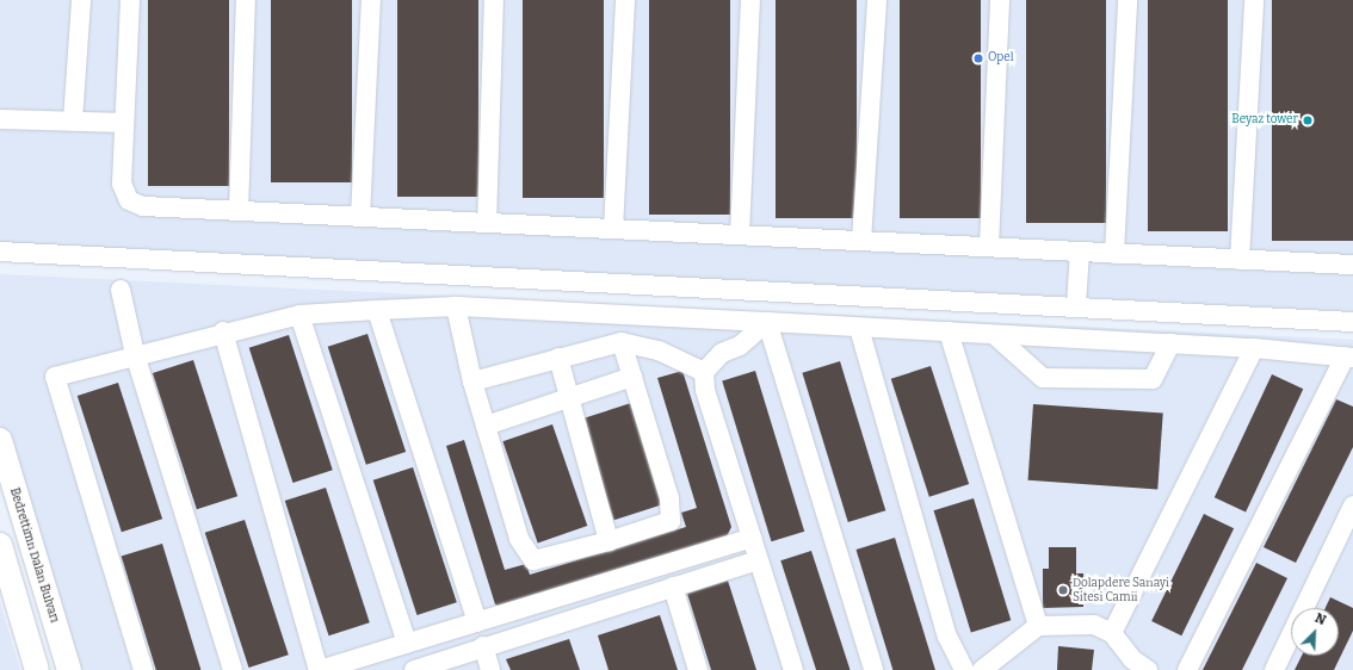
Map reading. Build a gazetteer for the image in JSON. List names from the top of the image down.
{
  "streets": {
    "main road": ["Bedrettimn Dalan Bulvarı"]
  },
  "places": ["Opel", "Beyaz tower", "Dolapdere Sanayi Sitesi Camii"],
  "north": "top right"
}
